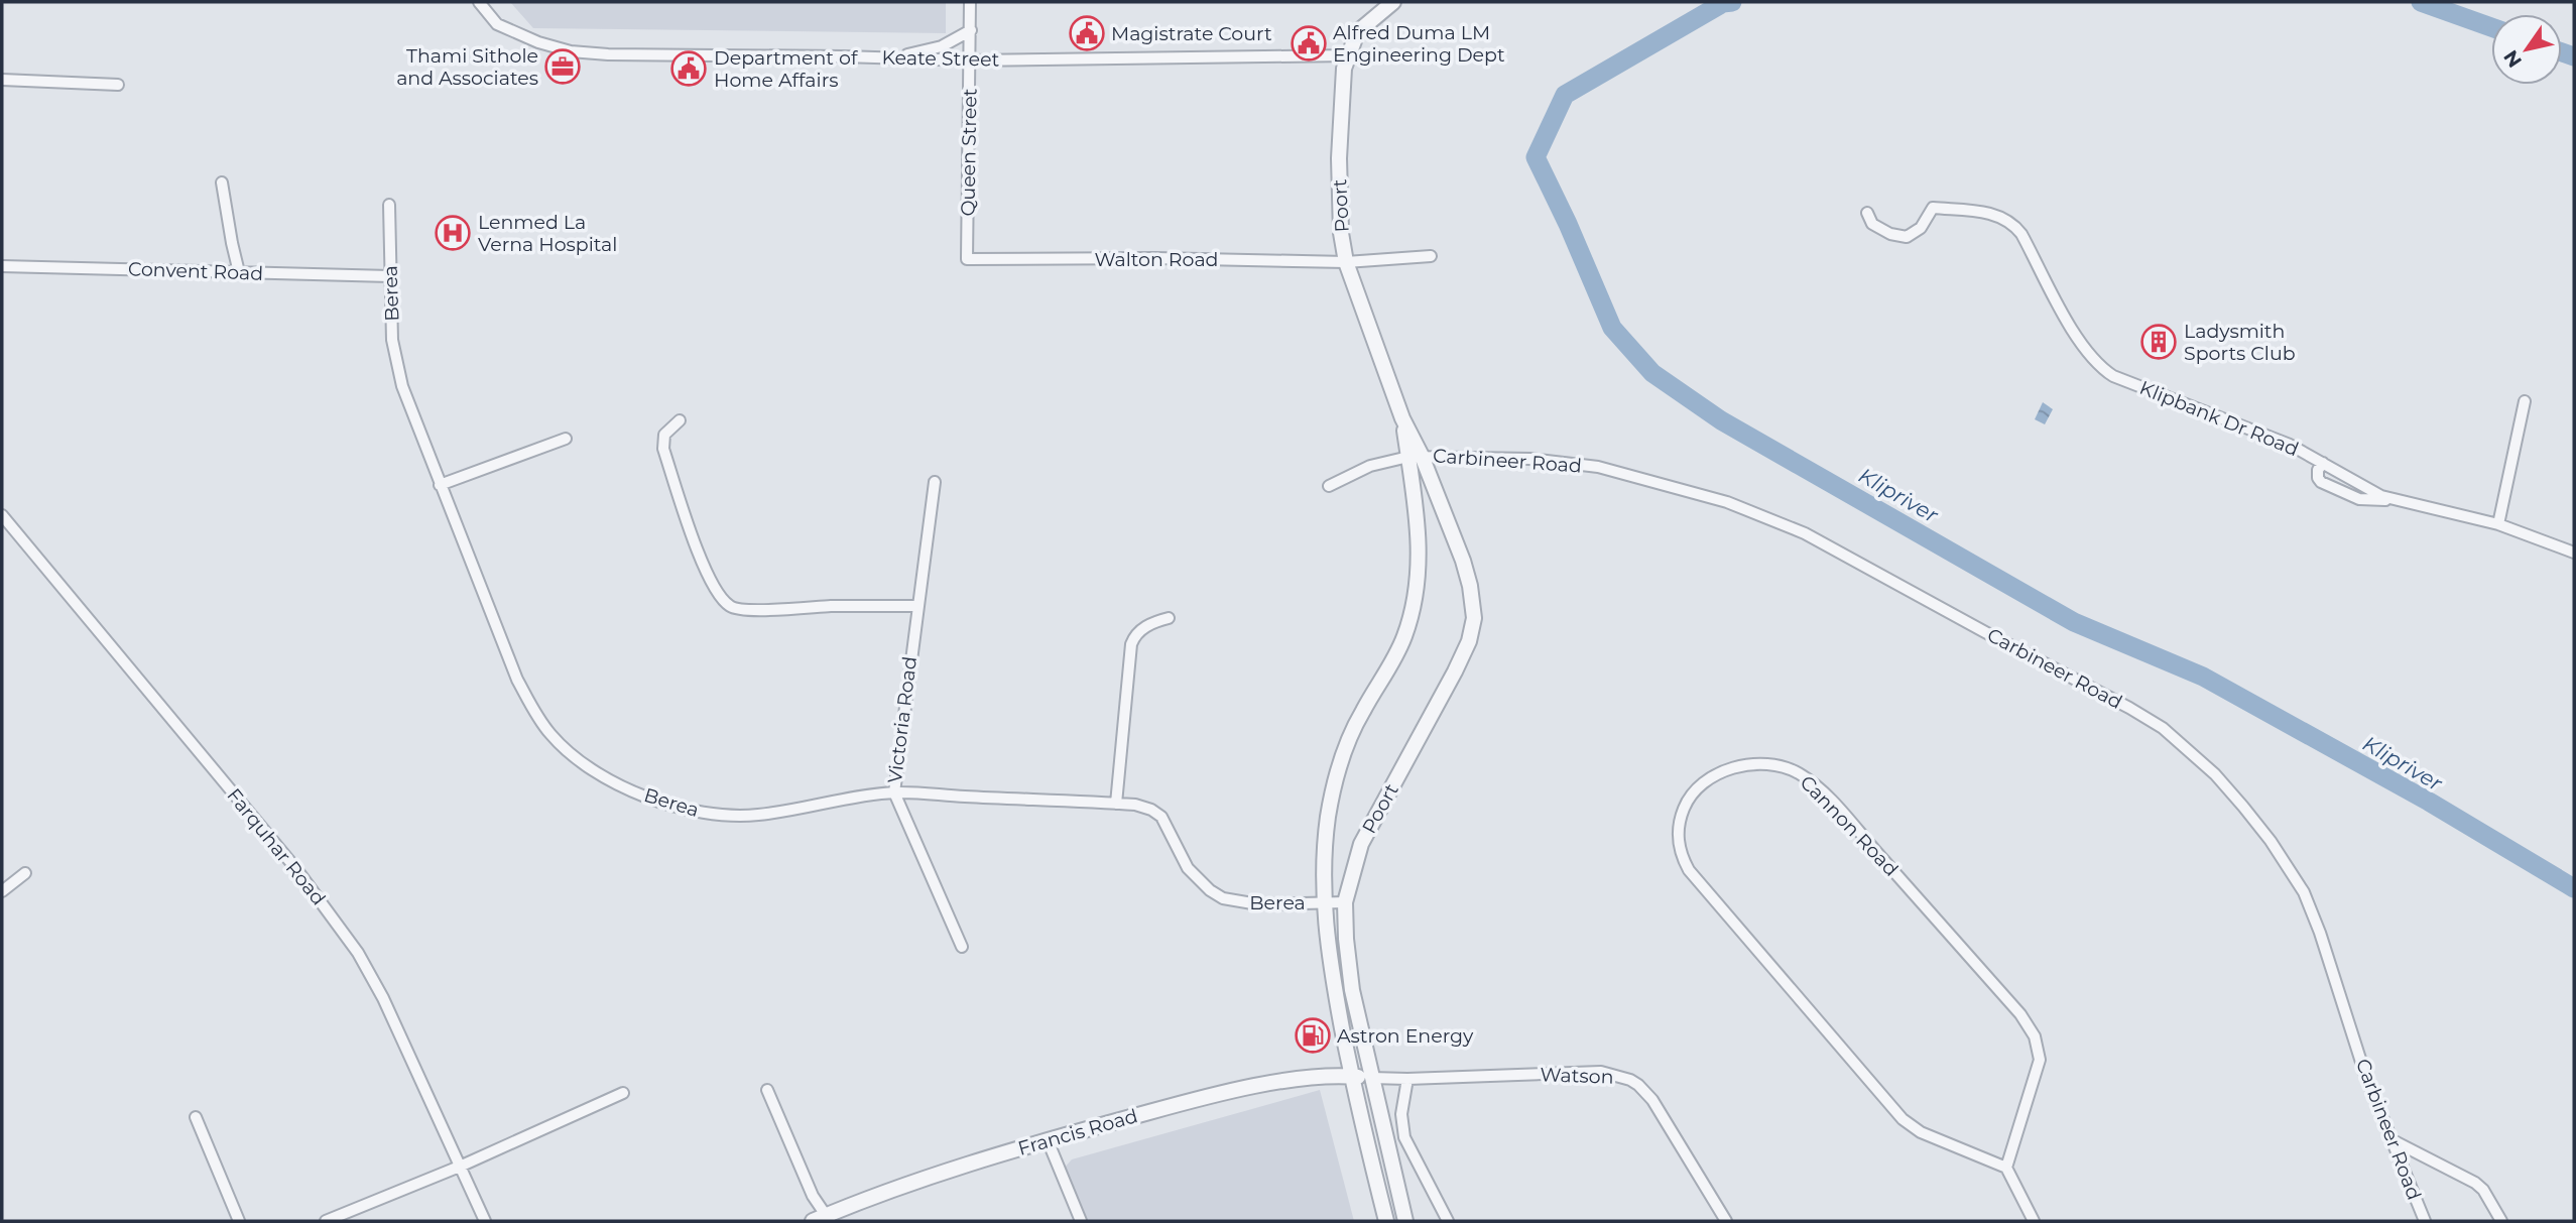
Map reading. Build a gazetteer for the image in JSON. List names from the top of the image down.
{
  "streets": {
    "street": [
      "Keate Street",
      "Queen Street",
      "Poort",
      "Walton Road",
      "Convent Road",
      "Berea",
      "Klipbank Dr Road",
      "Carbineer Road",
      "Victoria Road",
      "Cannon Road",
      "Farquhar Road",
      "Watson",
      "Francis Road"
    ]
  },
  "crossings": [
    ["Keate Street", "Queen Street"],
    ["Keate Street", "Poort"],
    ["Queen Street", "Walton Road"],
    ["Poort", "Walton Road"],
    ["Poort", "Berea"],
    ["Poort", "Carbineer Road"],
    ["Poort", "Watson"],
    ["Poort", "Francis Road"],
    ["Convent Road", "Berea"],
    ["Berea", "Victoria Road"],
    ["Watson", "Francis Road"]
  ],
  "water": ["Klipriver"],
  "places": {
    "public building": ["Magistrate Court", "Alfred Duma LM Engineering Dept", "Department of Home Affairs"],
    "office": ["Thami Sithole and Associates"],
    "hospital": ["Lenmed La Verna Hospital"],
    "building": ["Ladysmith Sports Club"],
    "fuel station": ["Astron Energy"]
  },
  "north": "bottom left"
}
